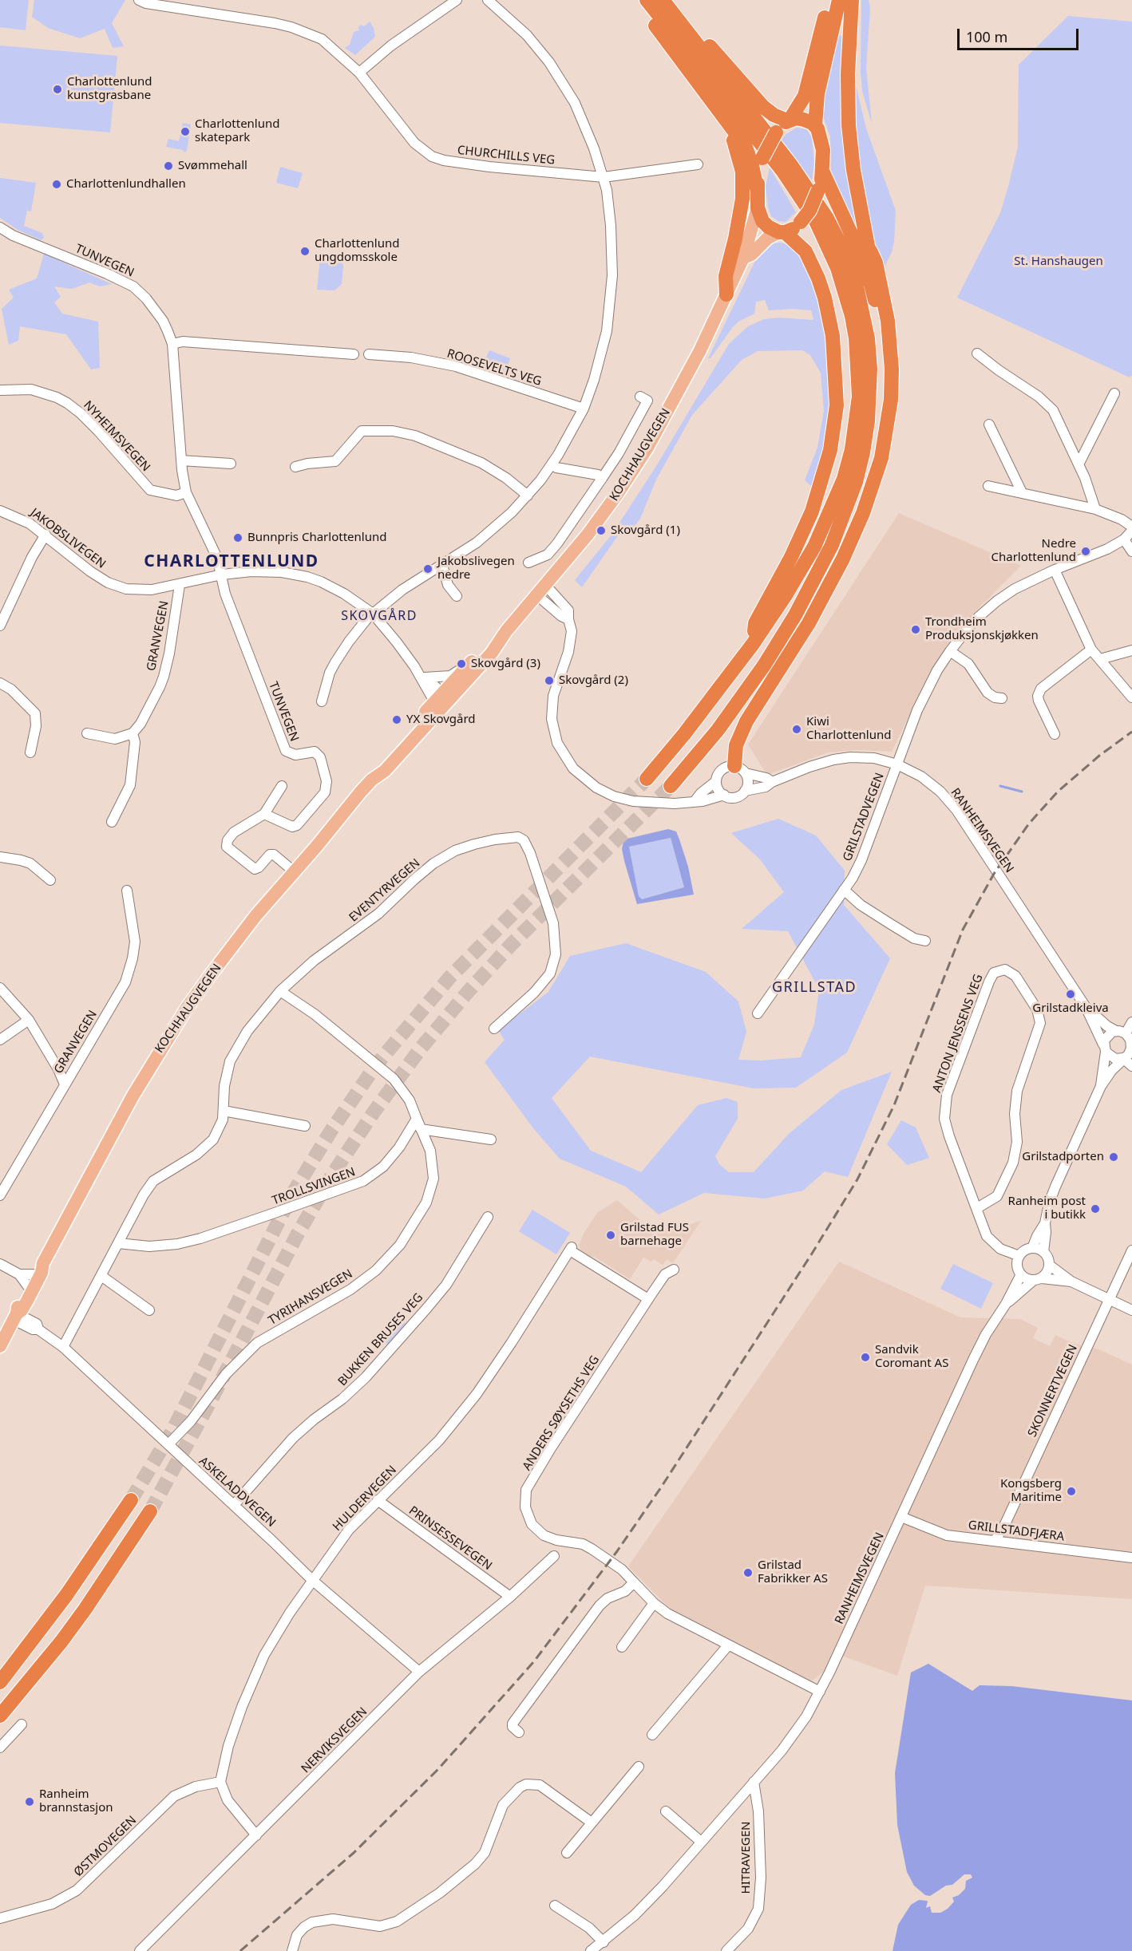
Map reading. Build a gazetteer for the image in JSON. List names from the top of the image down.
{
  "streets": {
    "main road": ["KOCHHAUGVEGEN"],
    "street": [
      "CHURCHILLS VEG",
      "TUNVEGEN",
      "ROOSEVELTS VEG",
      "NYHEIMSVEGEN",
      "JAKOBSLIVEGEN",
      "GRANVEGEN",
      "GRILSTADVEGEN",
      "RANHEIMSVEGEN",
      "EVENTYRVEGEN",
      "ANTON JENSSENS VEG",
      "TROLLSVINGEN",
      "TYRIHANSVEGEN",
      "BUKKEN BRUSES VEG",
      "SKONNERTVEGEN",
      "ANDERS SØYSETHS VEG",
      "ASKELADDVEGEN",
      "HULDERVEGEN",
      "GRILLSTADFJÆRA",
      "PRINSESSEVEGEN",
      "NERVIKSVEGEN",
      "ØSTMOVEGEN",
      "HITRAVEGEN"
    ]
  },
  "crossings": [
    ["TUNVEGEN", "NYHEIMSVEGEN"],
    ["TUNVEGEN", "JAKOBSLIVEGEN"],
    ["KOCHHAUGVEGEN", "JAKOBSLIVEGEN"],
    ["KOCHHAUGVEGEN", "ASKELADDVEGEN"],
    ["JAKOBSLIVEGEN", "GRANVEGEN"],
    ["GRILSTADVEGEN", "RANHEIMSVEGEN"],
    ["RANHEIMSVEGEN", "ANTON JENSSENS VEG"],
    ["RANHEIMSVEGEN", "ANDERS SØYSETHS VEG"],
    ["RANHEIMSVEGEN", "GRILLSTADFJÆRA"],
    ["RANHEIMSVEGEN", "HITRAVEGEN"],
    ["EVENTYRVEGEN", "TROLLSVINGEN"],
    ["EVENTYRVEGEN", "ASKELADDVEGEN"],
    ["TROLLSVINGEN", "TYRIHANSVEGEN"],
    ["TYRIHANSVEGEN", "ASKELADDVEGEN"],
    ["BUKKEN BRUSES VEG", "ASKELADDVEGEN"],
    ["SKONNERTVEGEN", "GRILLSTADFJÆRA"],
    ["ANDERS SØYSETHS VEG", "HULDERVEGEN"],
    ["ASKELADDVEGEN", "HULDERVEGEN"],
    ["ASKELADDVEGEN", "NERVIKSVEGEN"],
    ["HULDERVEGEN", "PRINSESSEVEGEN"],
    ["HULDERVEGEN", "ØSTMOVEGEN"],
    ["PRINSESSEVEGEN", "NERVIKSVEGEN"]
  ],
  "districts": ["CHARLOTTENLUND", "SKOVGÅRD", "GRILLSTAD"],
  "parks": ["St. Hanshaugen"],
  "places": [
    "Charlottenlund kunstgrasbane",
    "Charlottenlund skatepark",
    "Svømmehall",
    "Charlottenlundhallen",
    "Charlottenlund ungdomsskole",
    "Skovgård (1)",
    "Bunnpris Charlottenlund",
    "Nedre Charlottenlund",
    "Jakobslivegen nedre",
    "Trondheim Produksjonskjøkken",
    "Skovgård (3)",
    "Skovgård (2)",
    "YX Skovgård",
    "Kiwi Charlottenlund",
    "Grilstadkleiva",
    "Grilstadporten",
    "Ranheim post i butikk",
    "Grilstad FUS barnehage",
    "Sandvik Coromant AS",
    "Kongsberg Maritime",
    "Grilstad Fabrikker AS",
    "Ranheim brannstasjon"
  ],
  "scale_bar": "100 m"
}
